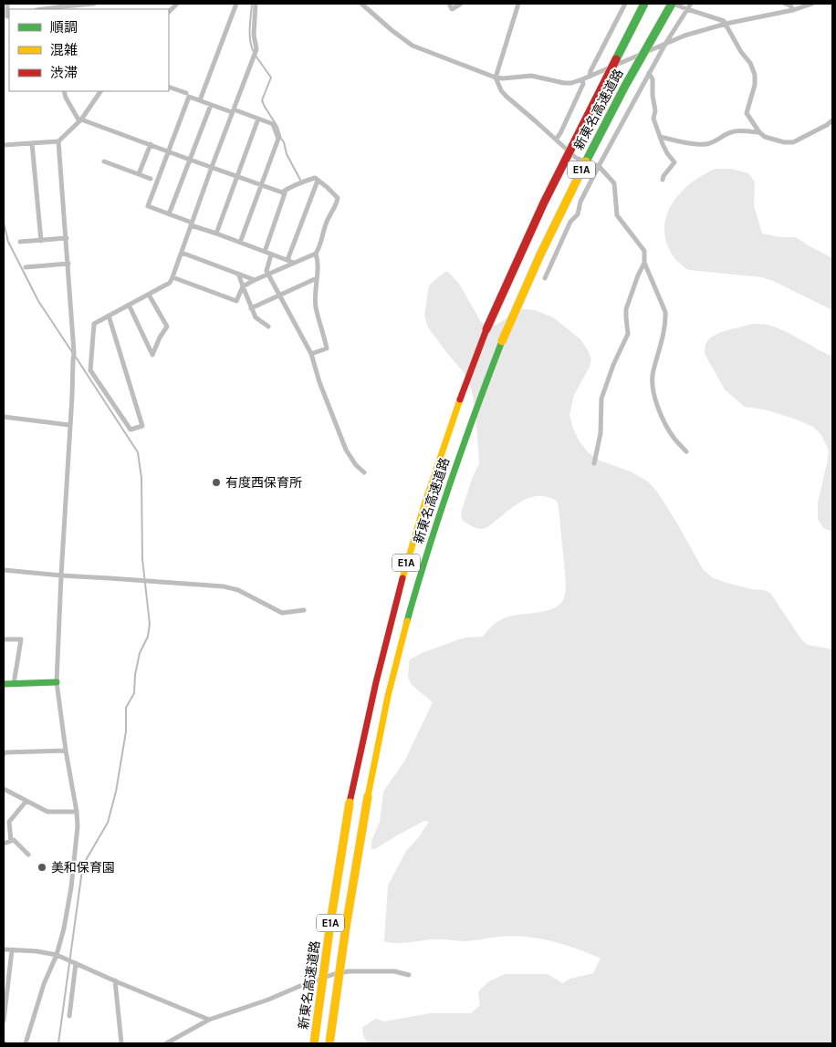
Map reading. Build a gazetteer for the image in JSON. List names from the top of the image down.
{
  "streets": {
    "main road": ["新東名高速道路", "E1A"]
  },
  "places": ["有度西保育所", "美和保育園"],
  "legend": ["順調", "混雑", "渋滞"]
}
